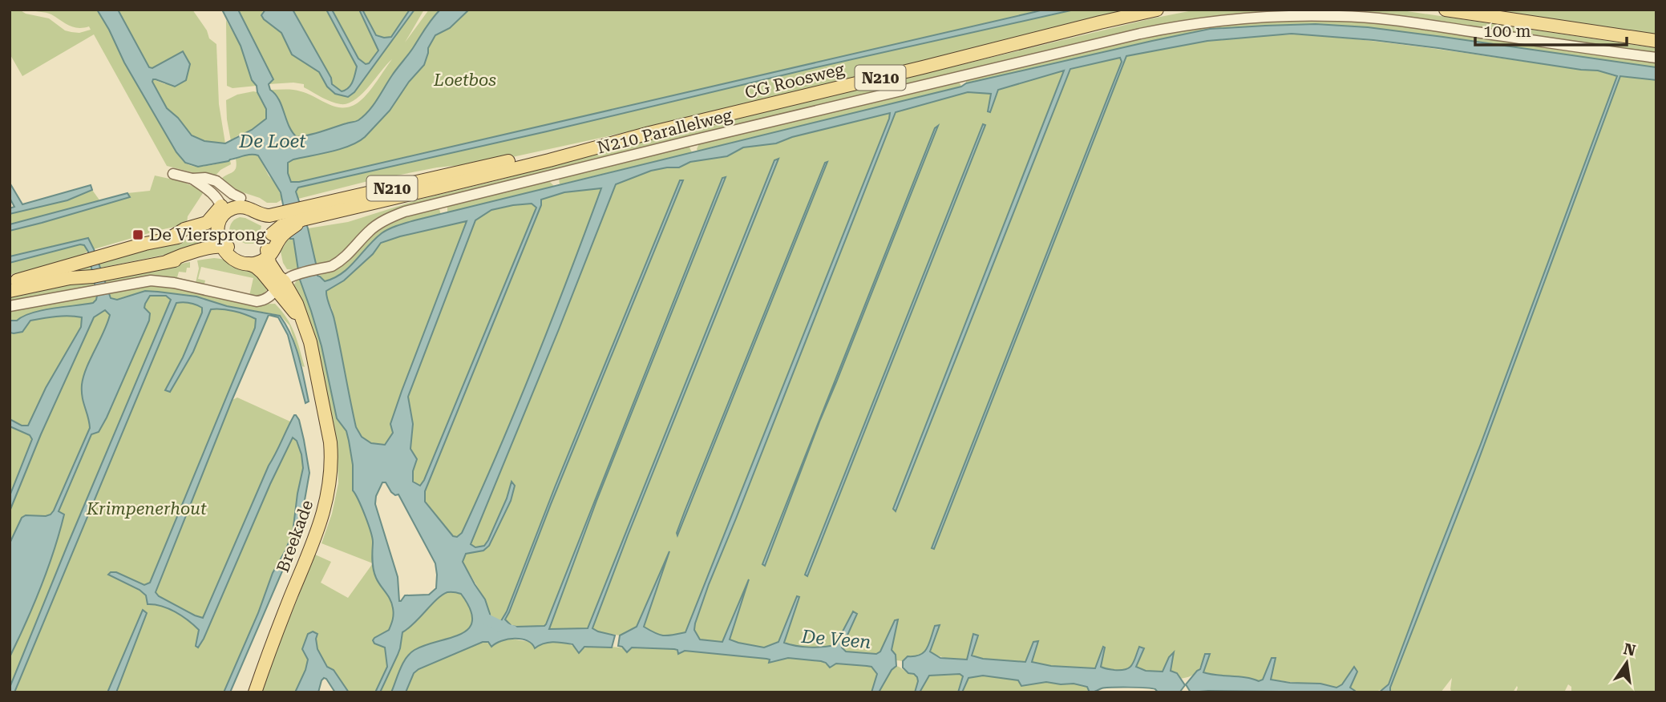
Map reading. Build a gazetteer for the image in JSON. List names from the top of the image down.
{
  "streets": {
    "main road": ["N210", "CG Roosweg", "Breekade"],
    "street": ["N210 Parallelweg"]
  },
  "crossings": [
    ["N210", "CG Roosweg"],
    ["N210", "Breekade"],
    ["CG Roosweg", "Breekade"],
    ["N210 Parallelweg", "Breekade"]
  ],
  "water": ["De Loet", "De Veen"],
  "parks": ["Loetbos", "Krimpenerhout"],
  "places": {
    "transit": ["De Viersprong"]
  },
  "scale_bar": "100 m",
  "north": "top"
}
